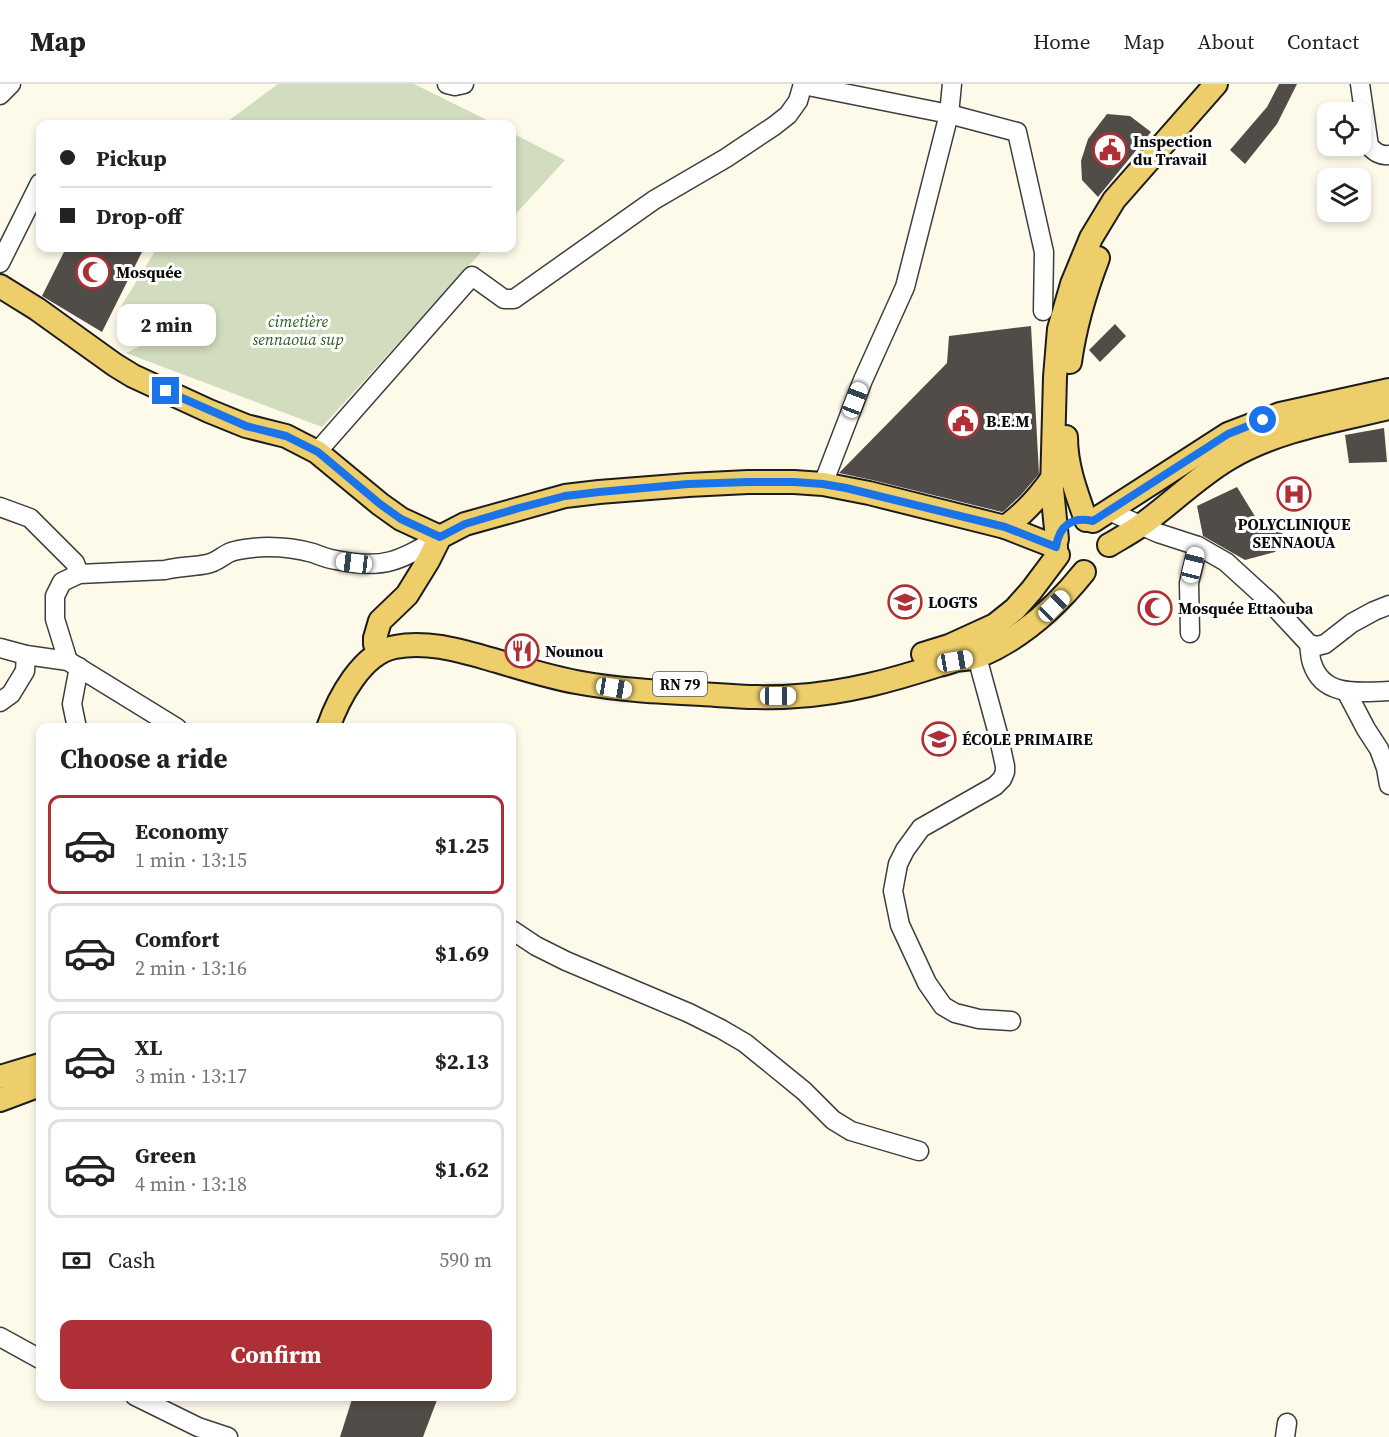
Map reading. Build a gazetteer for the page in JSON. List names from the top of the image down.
{
  "streets": {
    "main road": ["RN 79"]
  },
  "parks": ["cimetière sennaoua sup"],
  "places": {
    "public building": ["Inspection du Travail", "B.E.M"],
    "mosque": ["Mosquée", "Mosquée Ettaouba"],
    "hospital": ["POLYCLINIQUE SENNAOUA"],
    "school or university": ["LOGTS", "ÉCOLE PRIMAIRE"],
    "restaurant": ["Nounou"]
  },
  "page": {
    "header": "Map",
    "nav": [
      "Home",
      "Map",
      "About",
      "Contact"
    ],
    "banner": ["Pickup", "Drop-off"],
    "bubble": "2 min",
    "heading": "Choose a ride",
    "list": [
      {
        "name": "Economy",
        "note": "1 min · 13:15",
        "value": "$1.25"
      },
      {
        "name": "Comfort",
        "note": "2 min · 13:16",
        "value": "$1.69"
      },
      {
        "name": "XL",
        "note": "3 min · 13:17",
        "value": "$2.13"
      },
      {
        "name": "Green",
        "note": "4 min · 13:18",
        "value": "$1.62"
      }
    ],
    "pay": ["Cash", "590 m"],
    "buttons": "Confirm"
  }
}
